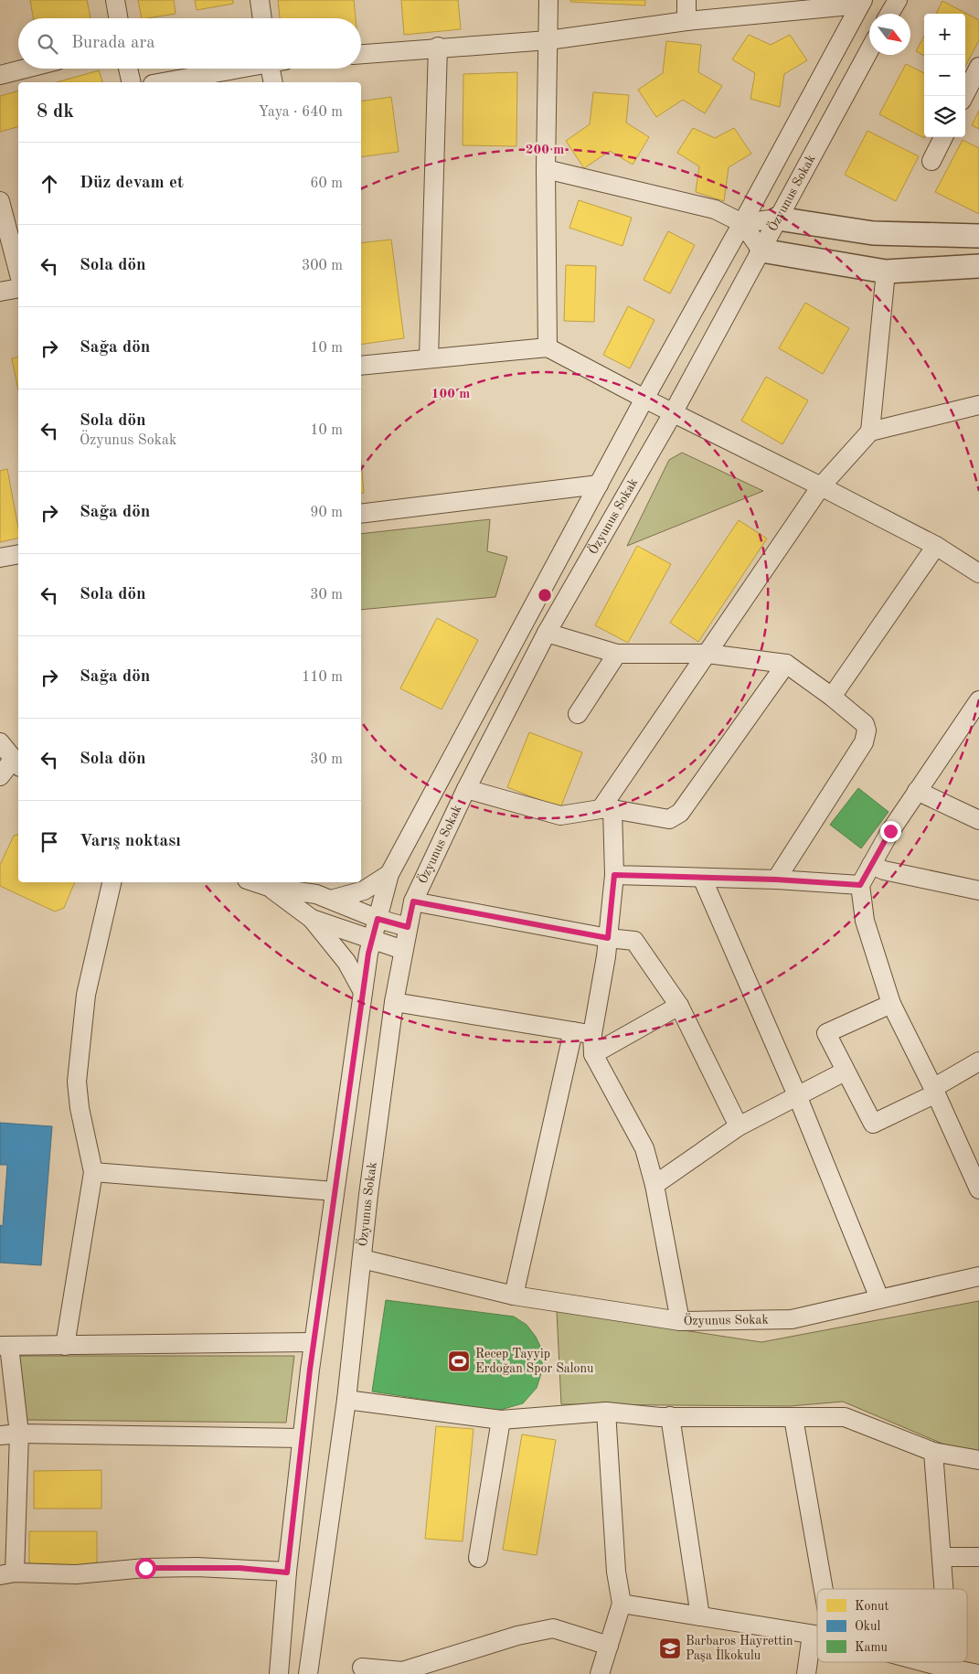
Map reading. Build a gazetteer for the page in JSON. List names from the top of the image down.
{
  "streets": {
    "street": ["Özyunus Sokak"]
  },
  "places": {
    "sports": ["Recep Tayyip Erdoğan Spor Salonu"],
    "school or university": ["Barbaros Hayrettin Paşa İlkokulu"]
  },
  "legend": ["Konut", "Okul", "Kamu"],
  "north": "bottom right",
  "page": {
    "map_buttons": ["+", "−"],
    "search": "Burada ara",
    "heading": ["8 dk", "Yaya · 640 m"],
    "list": [
      ["Düz devam et", "60 m"],
      ["Sola dön", "300 m"],
      ["Sağa dön", "10 m"],
      ["Sola dön", "Özyunus Sokak", "10 m"],
      ["Sağa dön", "90 m"],
      ["Sola dön", "30 m"],
      ["Sağa dön", "110 m"],
      ["Sola dön", "30 m"],
      "Varış noktası"
    ]
  },
  "rings": ["200 m", "100 m"]
}
